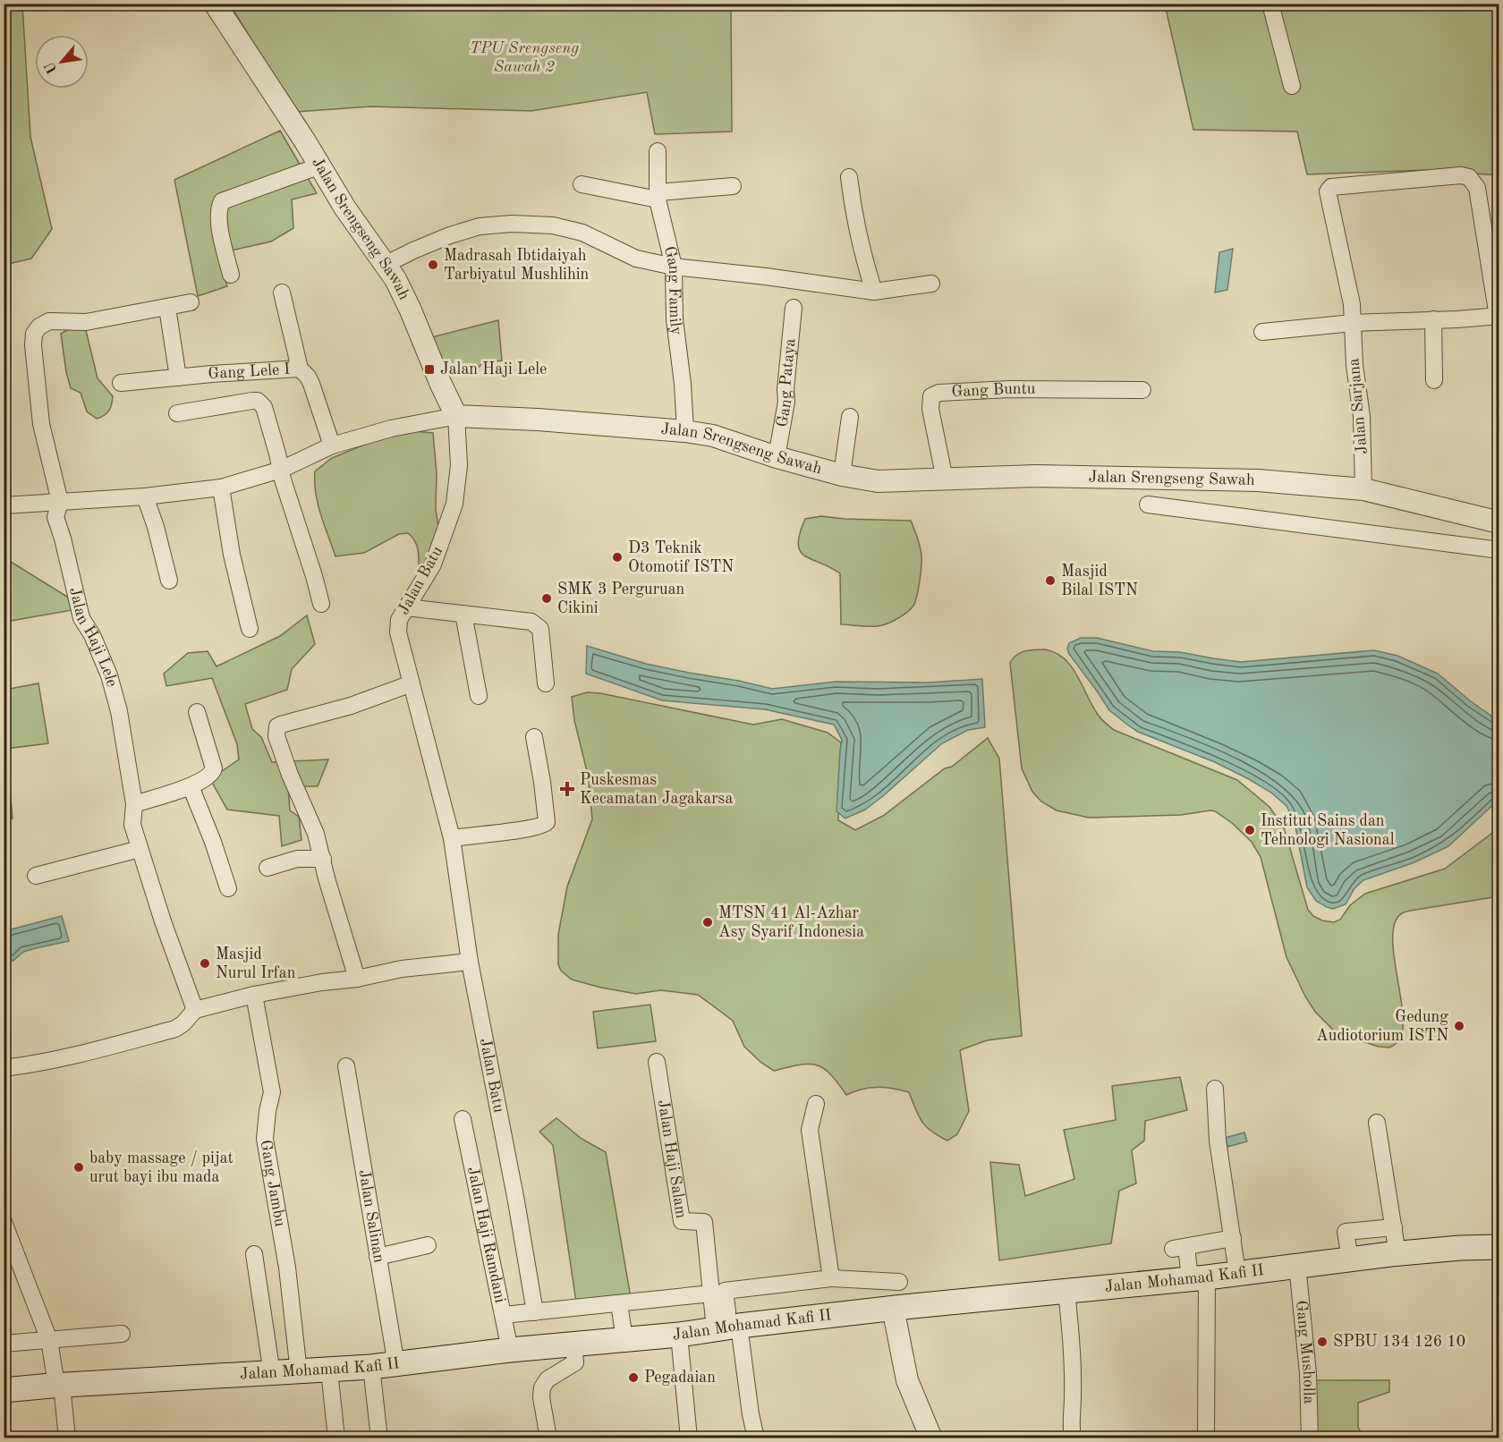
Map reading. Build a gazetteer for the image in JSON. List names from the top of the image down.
{
  "streets": {
    "main road": ["Jalan Mohamad Kafi II"],
    "street": [
      "Jalan Srengseng Sawah",
      "Gang Family",
      "Gang Lele I",
      "Gang Pataya",
      "Gang Buntu",
      "Jalan Sarjana",
      "Jalan Batu",
      "Jalan Haji Lele",
      "Jalan Haji Salam",
      "Gang Jambu",
      "Jalan Salinan",
      "Jalan Haji Ramdani",
      "Gang Musholla"
    ]
  },
  "crossings": [
    ["Jalan Srengseng Sawah", "Gang Family"],
    ["Jalan Srengseng Sawah", "Gang Pataya"],
    ["Jalan Srengseng Sawah", "Gang Buntu"],
    ["Jalan Srengseng Sawah", "Jalan Sarjana"],
    ["Jalan Srengseng Sawah", "Jalan Batu"],
    ["Jalan Haji Salam", "Jalan Mohamad Kafi II"],
    ["Gang Jambu", "Jalan Mohamad Kafi II"],
    ["Jalan Salinan", "Jalan Mohamad Kafi II"],
    ["Jalan Haji Ramdani", "Jalan Mohamad Kafi II"],
    ["Jalan Mohamad Kafi II", "Gang Musholla"]
  ],
  "parks": ["TPU Srengseng Sawah 2"],
  "places": {
    "other": [
      "Madrasah Ibtidaiyah Tarbiyatul Mushlihin",
      "D3 Teknik Otomotif ISTN",
      "Masjid Bilal ISTN",
      "SMK 3 Perguruan Cikini",
      "Institut Sains dan Tehnologi Nasional",
      "MTSN 41 Al-Azhar Asy Syarif Indonesia",
      "Masjid Nurul Irfan",
      "Gedung Audiotorium ISTN",
      "baby massage / pijat urut bayi ibu mada",
      "SPBU 134 126 10",
      "Pegadaian"
    ],
    "transit": ["Jalan Haji Lele"],
    "health": ["Puskesmas Kecamatan Jagakarsa"]
  },
  "north": "bottom left"
}
